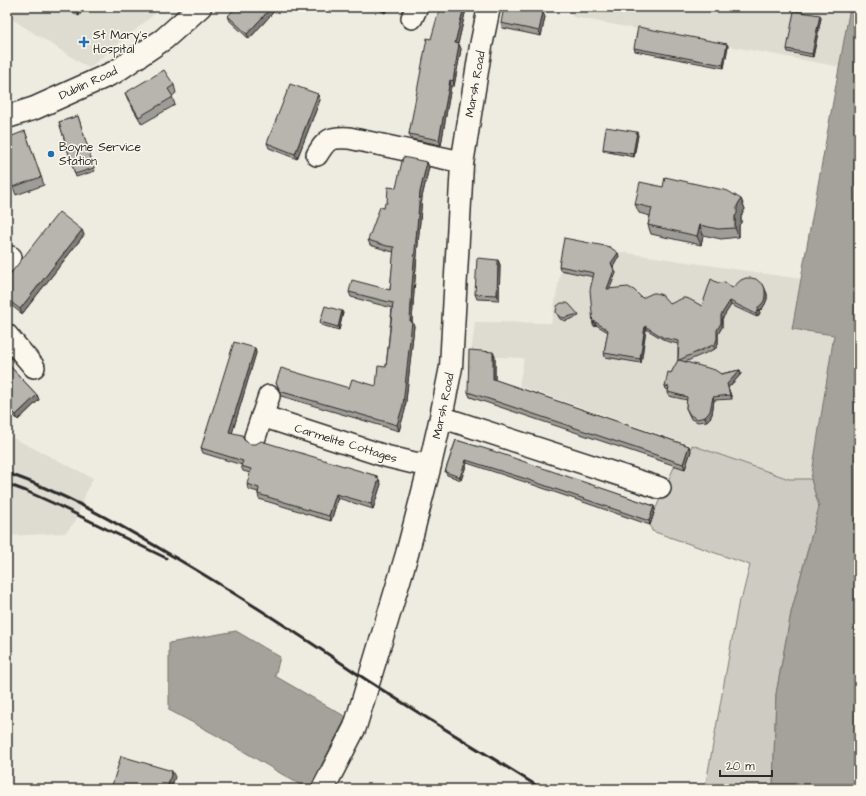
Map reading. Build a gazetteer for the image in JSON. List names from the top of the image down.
{
  "streets": {
    "main road": ["Dublin Road", "Marsh Road"],
    "street": ["Carmelite Cottages"]
  },
  "crossings": [
    ["Marsh Road", "Carmelite Cottages"]
  ],
  "places": {
    "health": ["St Mary's Hospital"],
    "other": ["Boyne Service Station"]
  },
  "scale_bar": "20 m"
}
